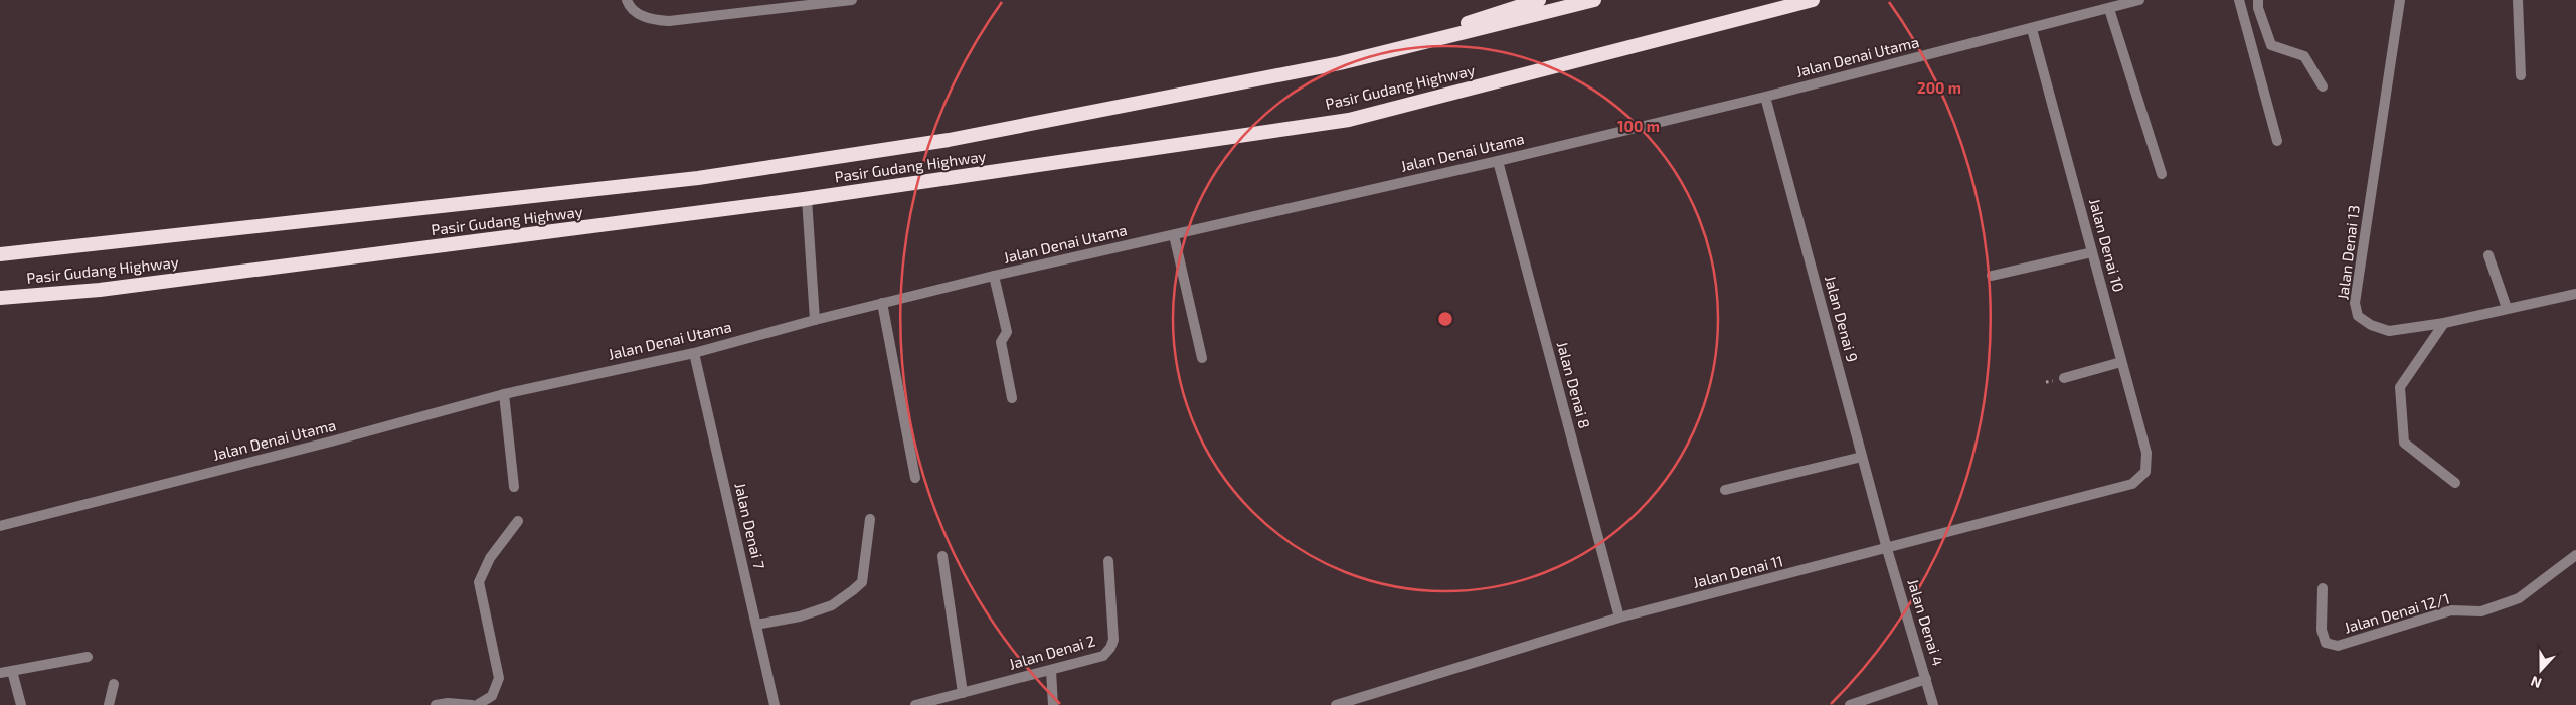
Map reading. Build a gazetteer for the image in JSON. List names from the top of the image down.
{
  "streets": {
    "highway": ["Pasir Gudang Highway"],
    "street": [
      "Jalan Denai Utama",
      "Jalan Denai 10",
      "Jalan Denai 13",
      "Jalan Denai 9",
      "Jalan Denai 8",
      "Jalan Denai 7",
      "Jalan Denai 11",
      "Jalan Denai 12/1",
      "Jalan Denai 4",
      "Jalan Denai 2"
    ]
  },
  "crossings": [
    ["Jalan Denai Utama", "Jalan Denai 10"],
    ["Jalan Denai Utama", "Jalan Denai 9"],
    ["Jalan Denai Utama", "Jalan Denai 8"],
    ["Jalan Denai Utama", "Jalan Denai 7"],
    ["Jalan Denai 10", "Jalan Denai 11"],
    ["Jalan Denai 9", "Jalan Denai 11"],
    ["Jalan Denai 9", "Jalan Denai 4"],
    ["Jalan Denai 8", "Jalan Denai 11"],
    ["Jalan Denai 11", "Jalan Denai 4"]
  ],
  "north": "bottom",
  "rings": ["200 m", "100 m"]
}
